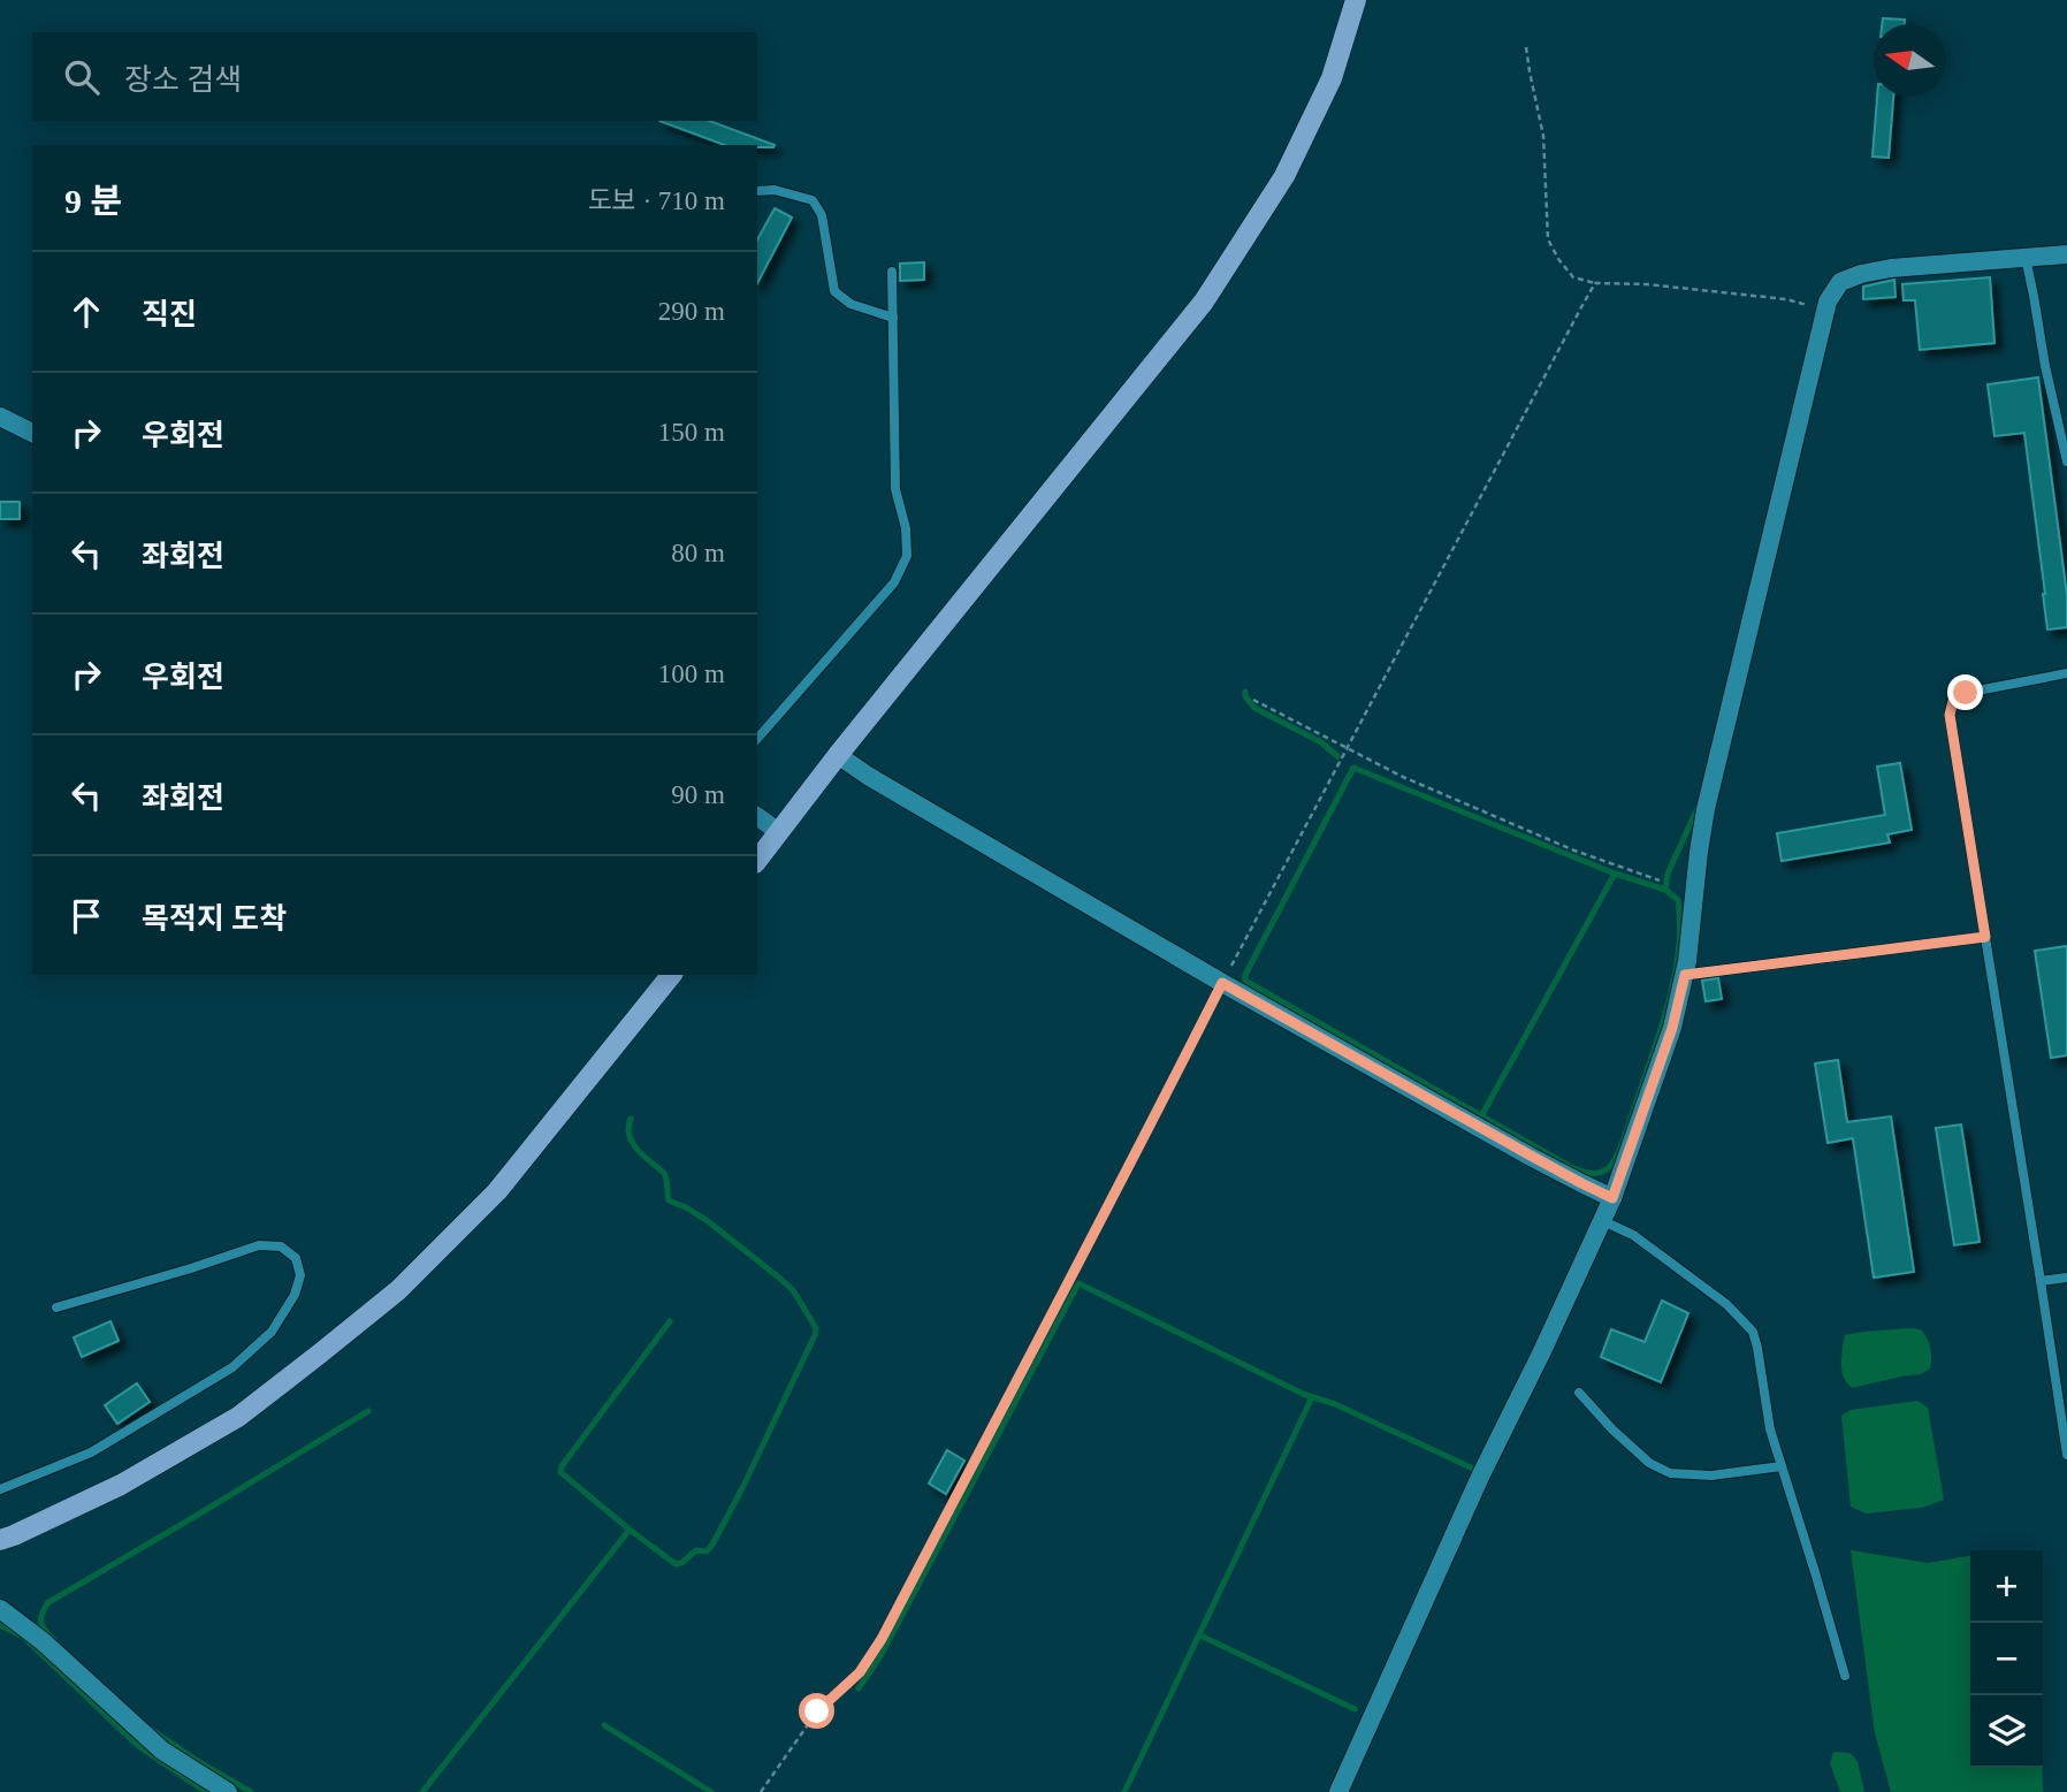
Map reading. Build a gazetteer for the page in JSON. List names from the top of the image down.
{
  "north": "left",
  "page": {
    "search": "장소 검색",
    "heading": ["9 분", "도보 · 710 m"],
    "list": [
      ["직진", "290 m"],
      ["우회전", "150 m"],
      ["좌회전", "80 m"],
      ["우회전", "100 m"],
      ["좌회전", "90 m"],
      "목적지 도착"
    ],
    "map_buttons": ["+", "−"]
  }
}
